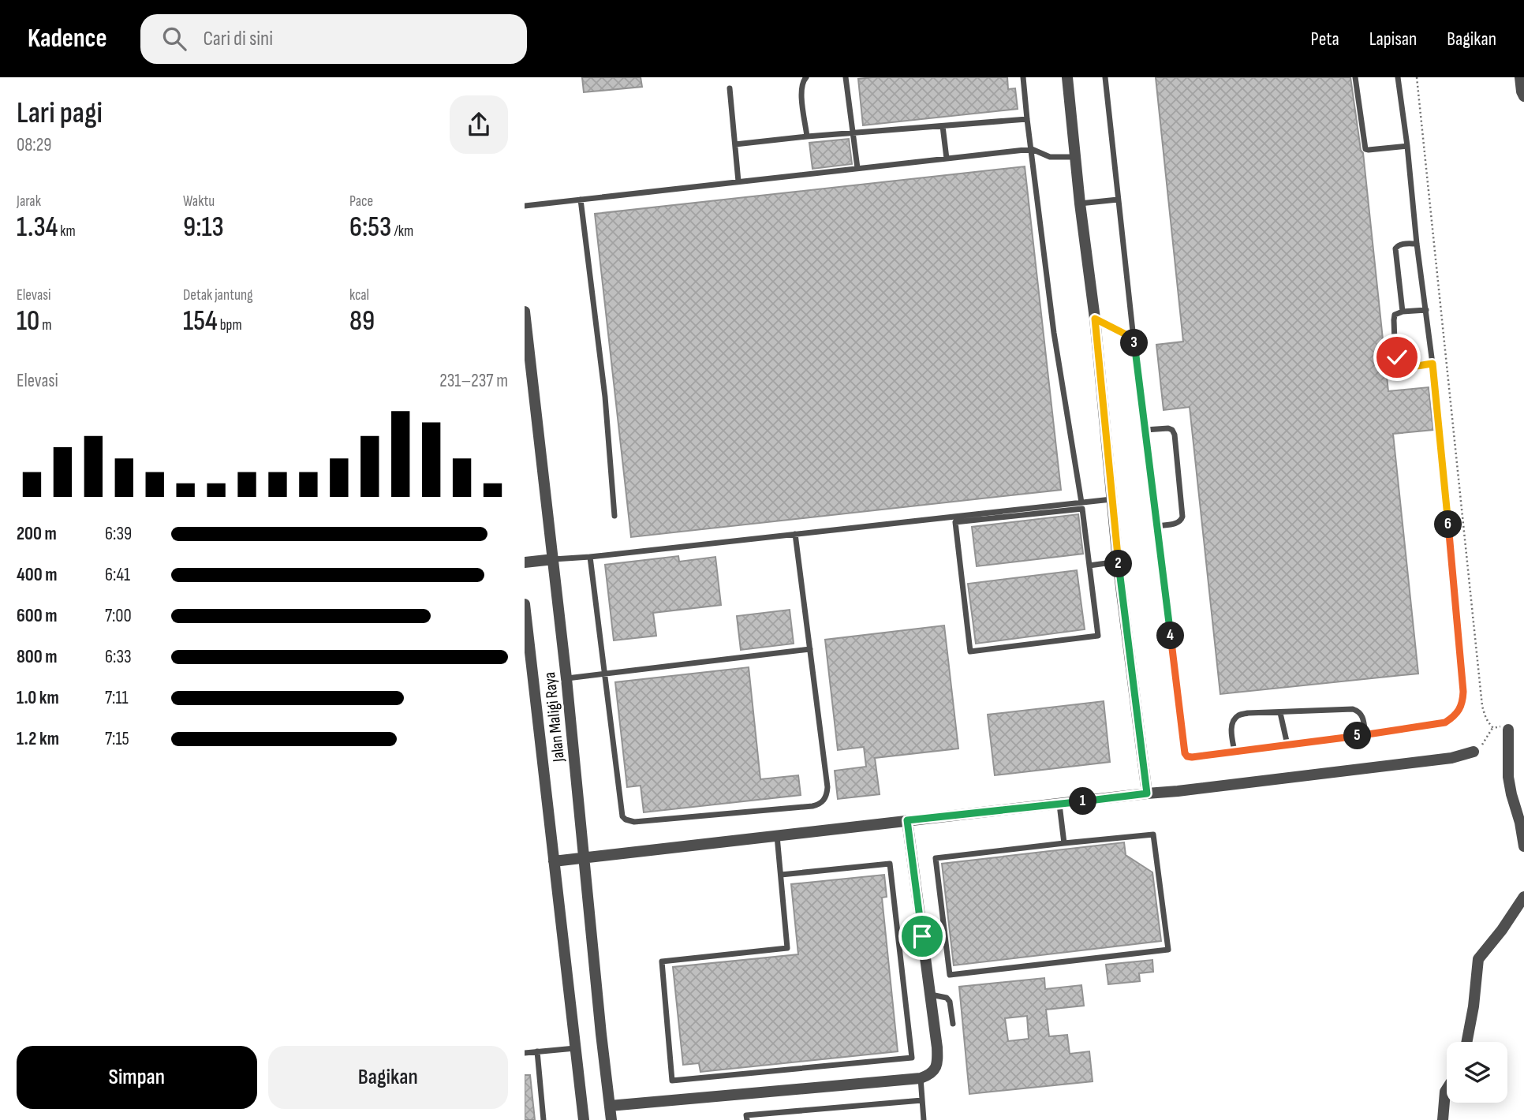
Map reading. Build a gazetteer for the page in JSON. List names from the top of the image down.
{
  "streets": {
    "street": ["Jalan Maligi Raya"]
  },
  "page": {
    "header": "Kadence",
    "search": "Cari di sini",
    "nav": ["Peta", "Lapisan", "Bagikan"],
    "heading": ["Lari pagi", "08:29"],
    "stats": [
      ["Jarak", "1.34 km"],
      ["Waktu", "9:13"],
      ["Pace", "6:53 /km"],
      ["Elevasi", "10 m"],
      ["Detak jantung", "154 bpm"],
      ["kcal", "89"]
    ],
    "pins": [
      "3",
      "6",
      "2",
      "4",
      "5",
      "1"
    ],
    "chart": ["Elevasi", "231–237 m"],
    "list": [
      {
        "name": "200 m",
        "note": "6:39"
      },
      {
        "name": "400 m",
        "note": "6:41"
      },
      {
        "name": "600 m",
        "note": "7:00"
      },
      {
        "name": "800 m",
        "note": "6:33"
      },
      {
        "name": "1.0 km",
        "note": "7:11"
      },
      {
        "name": "1.2 km",
        "note": "7:15"
      }
    ],
    "buttons": ["Simpan", "Bagikan"]
  }
}
